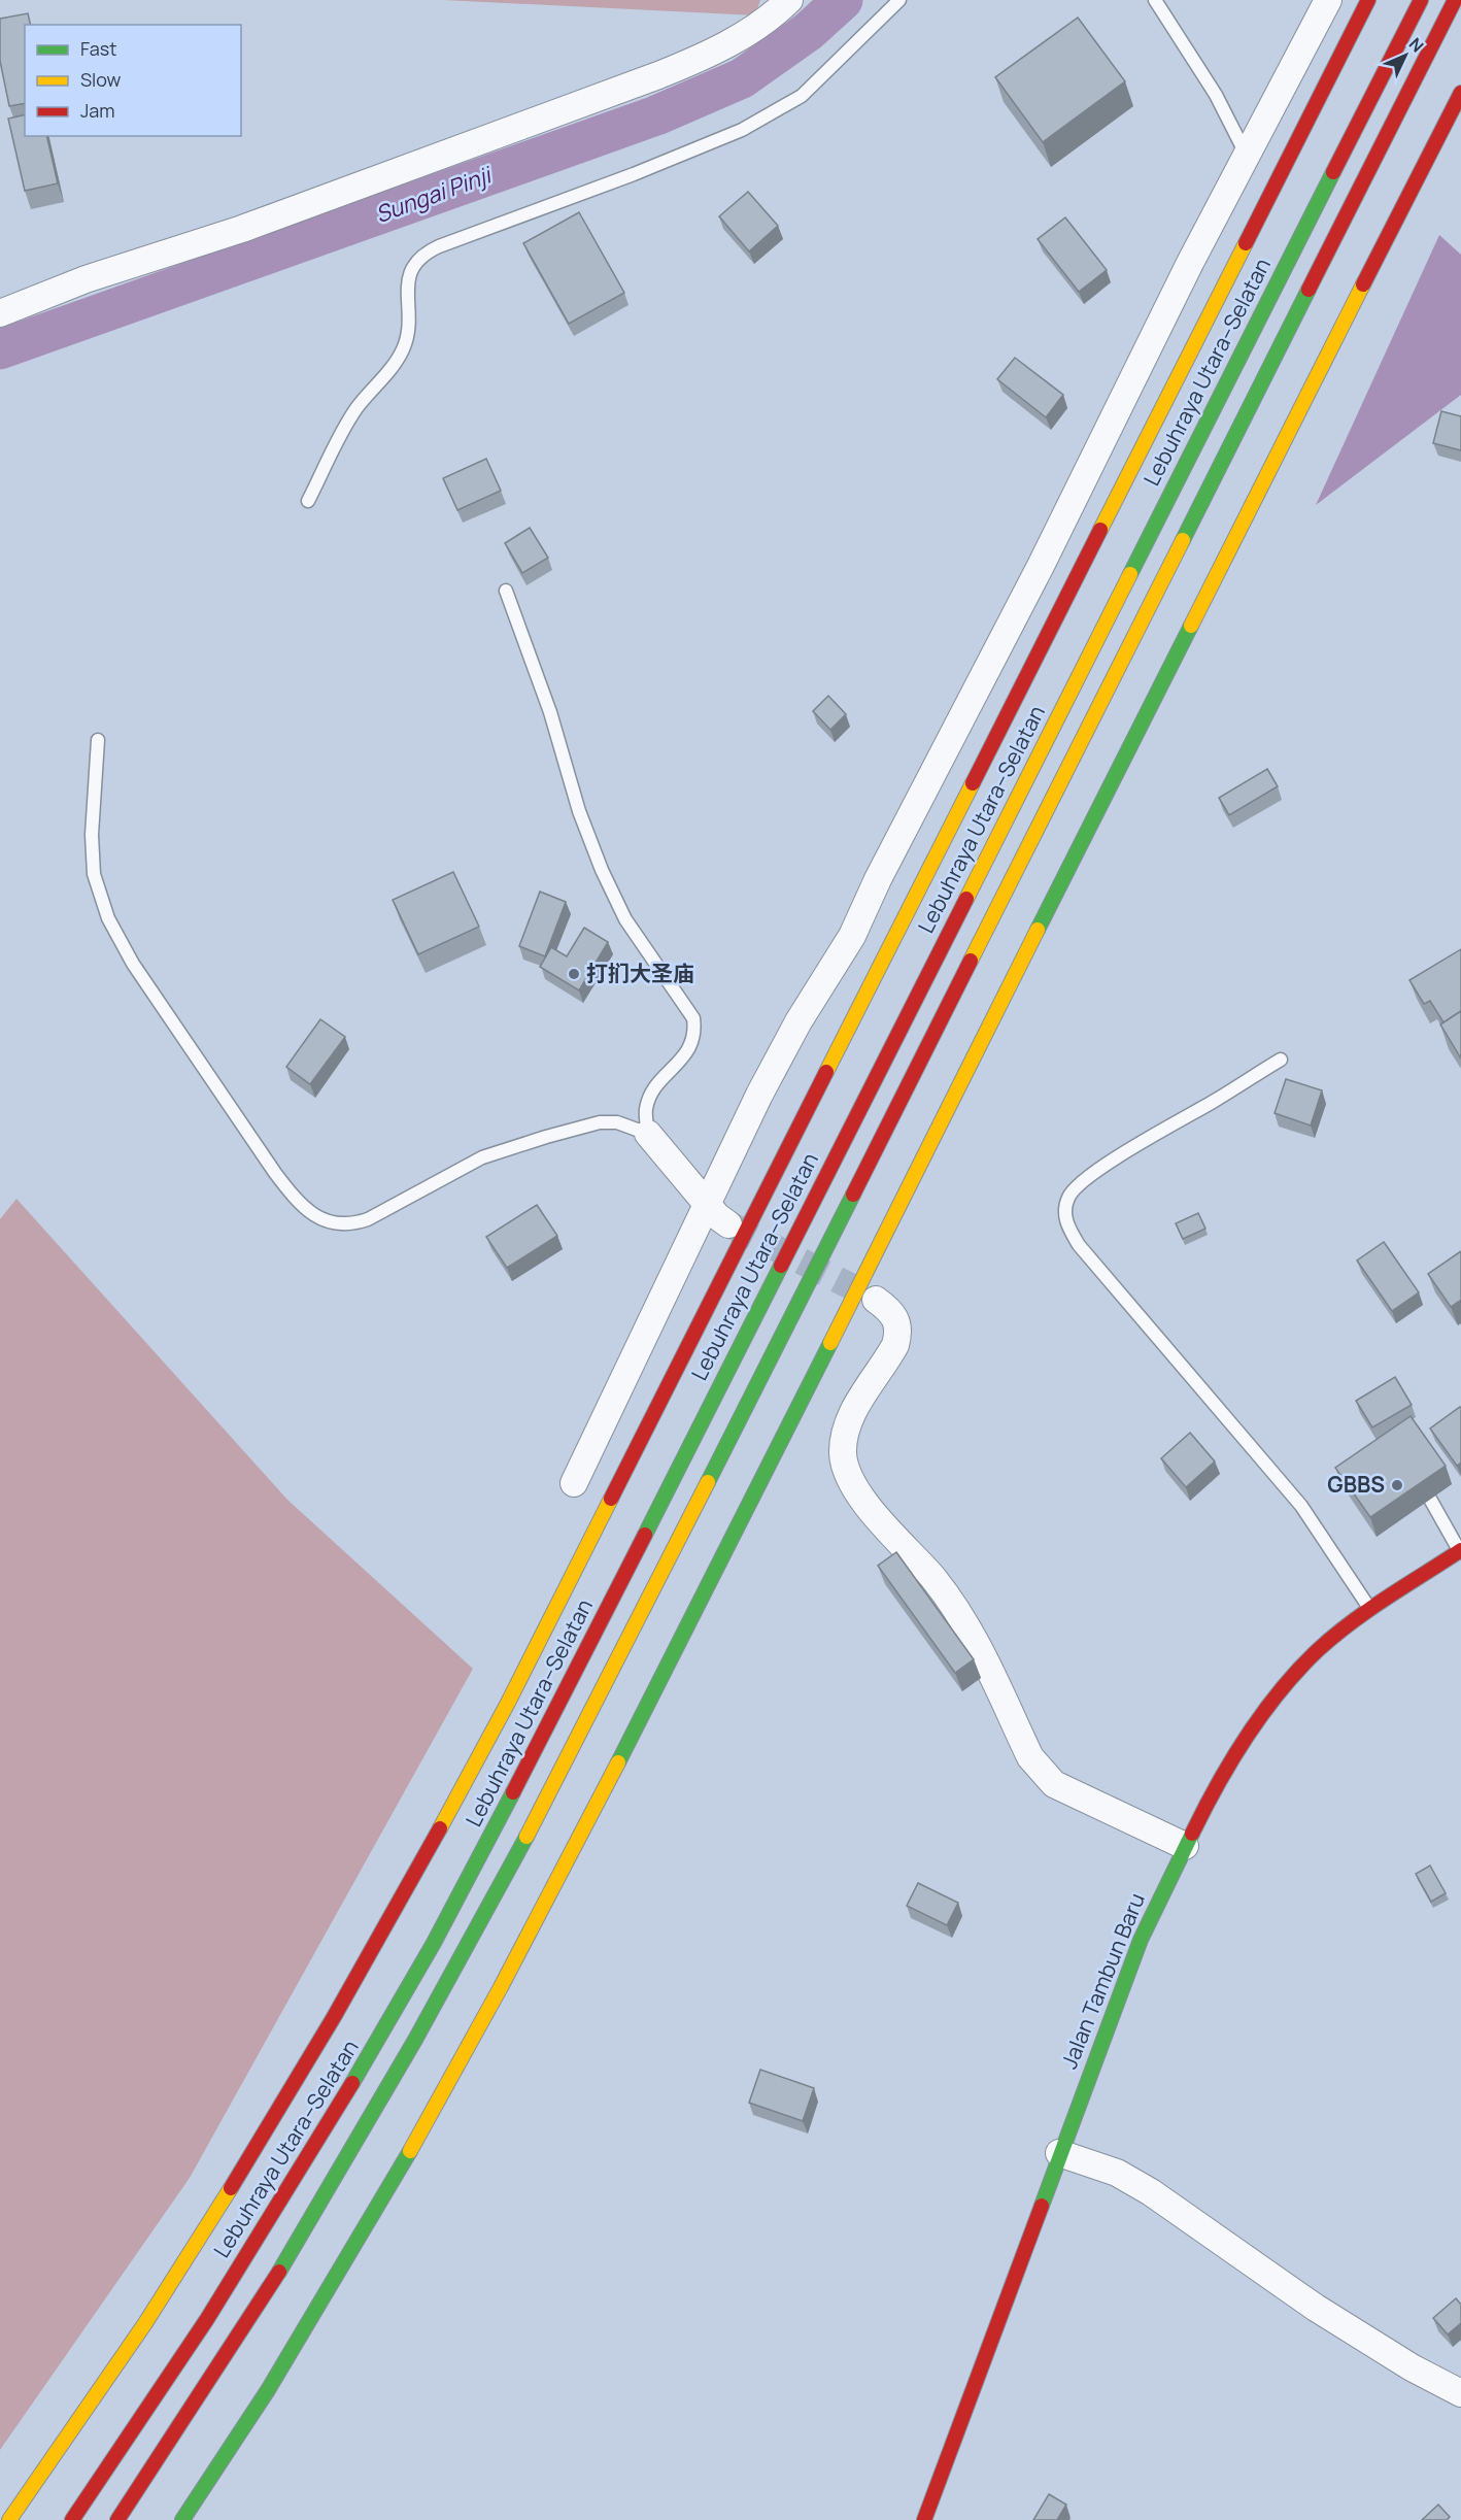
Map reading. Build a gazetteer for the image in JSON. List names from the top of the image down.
{
  "streets": {
    "main road": ["Lebuhraya Utara–Selatan", "Jalan Tambun Baru"]
  },
  "water": ["Sungai Pinji"],
  "places": ["打扪大圣庙", "GBBS"],
  "legend": ["Fast", "Slow", "Jam"],
  "north": "top right"
}
